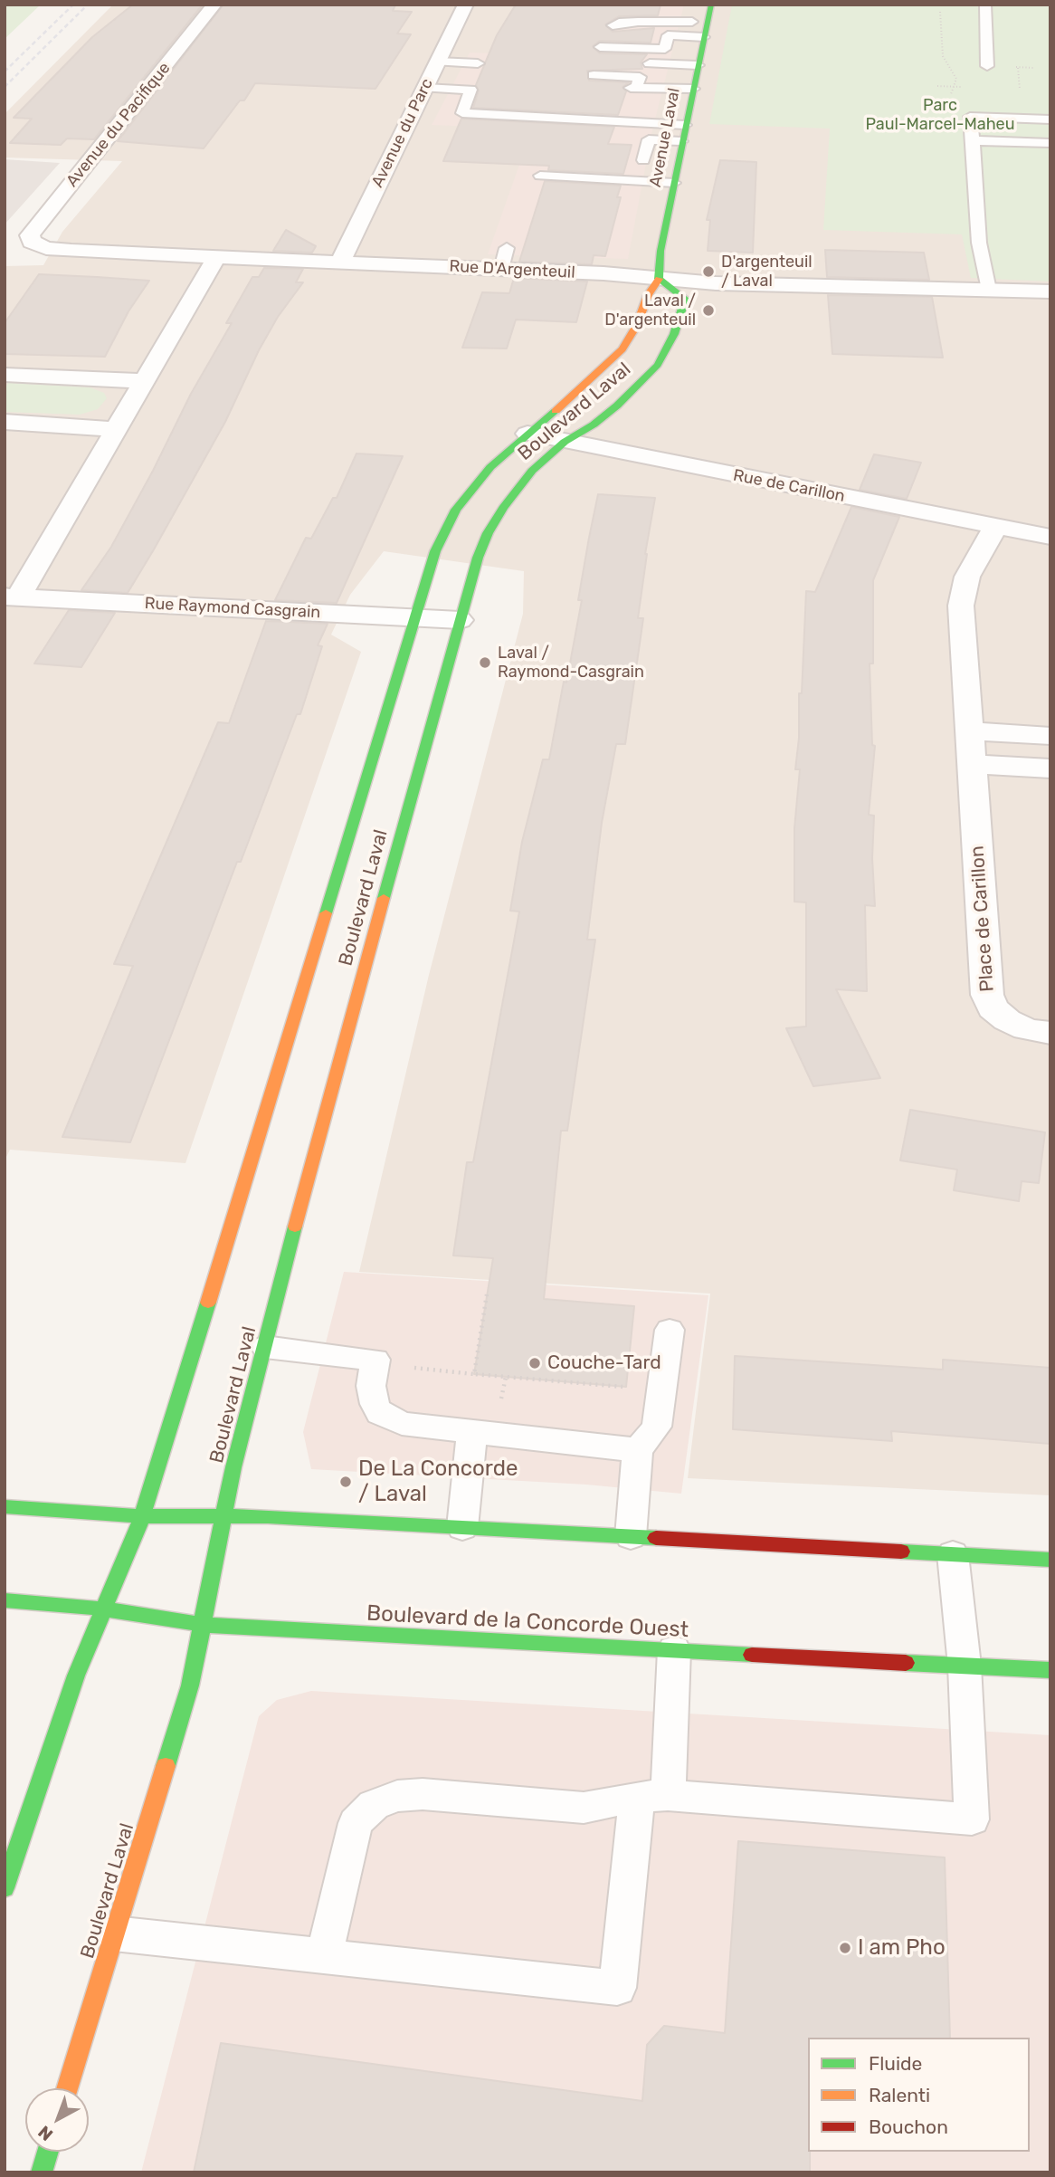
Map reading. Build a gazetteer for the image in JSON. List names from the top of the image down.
{
  "streets": {
    "street": [
      "Avenue du Pacifique",
      "Avenue du Parc",
      "Avenue Laval",
      "Rue D'Argenteuil",
      "Boulevard Laval",
      "Rue de Carillon",
      "Rue Raymond Casgrain",
      "Place de Carillon",
      "Boulevard de la Concorde Ouest"
    ]
  },
  "crossings": [
    ["Avenue du Pacifique", "Rue D'Argenteuil"],
    ["Avenue du Parc", "Rue D'Argenteuil"],
    ["Avenue Laval", "Rue D'Argenteuil"],
    ["Avenue Laval", "Boulevard Laval"],
    ["Rue D'Argenteuil", "Boulevard Laval"],
    ["Boulevard Laval", "Rue de Carillon"],
    ["Boulevard Laval", "Rue Raymond Casgrain"],
    ["Boulevard Laval", "Boulevard de la Concorde Ouest"],
    ["Rue de Carillon", "Place de Carillon"]
  ],
  "parks": ["Parc Paul-Marcel-Maheu"],
  "places": [
    "D'argenteuil / Laval",
    "Laval / D'argenteuil",
    "Laval / Raymond-Casgrain",
    "Couche-Tard",
    "De La Concorde / Laval",
    "I am Pho"
  ],
  "legend": ["Fluide", "Ralenti", "Bouchon"],
  "north": "bottom left"
}
